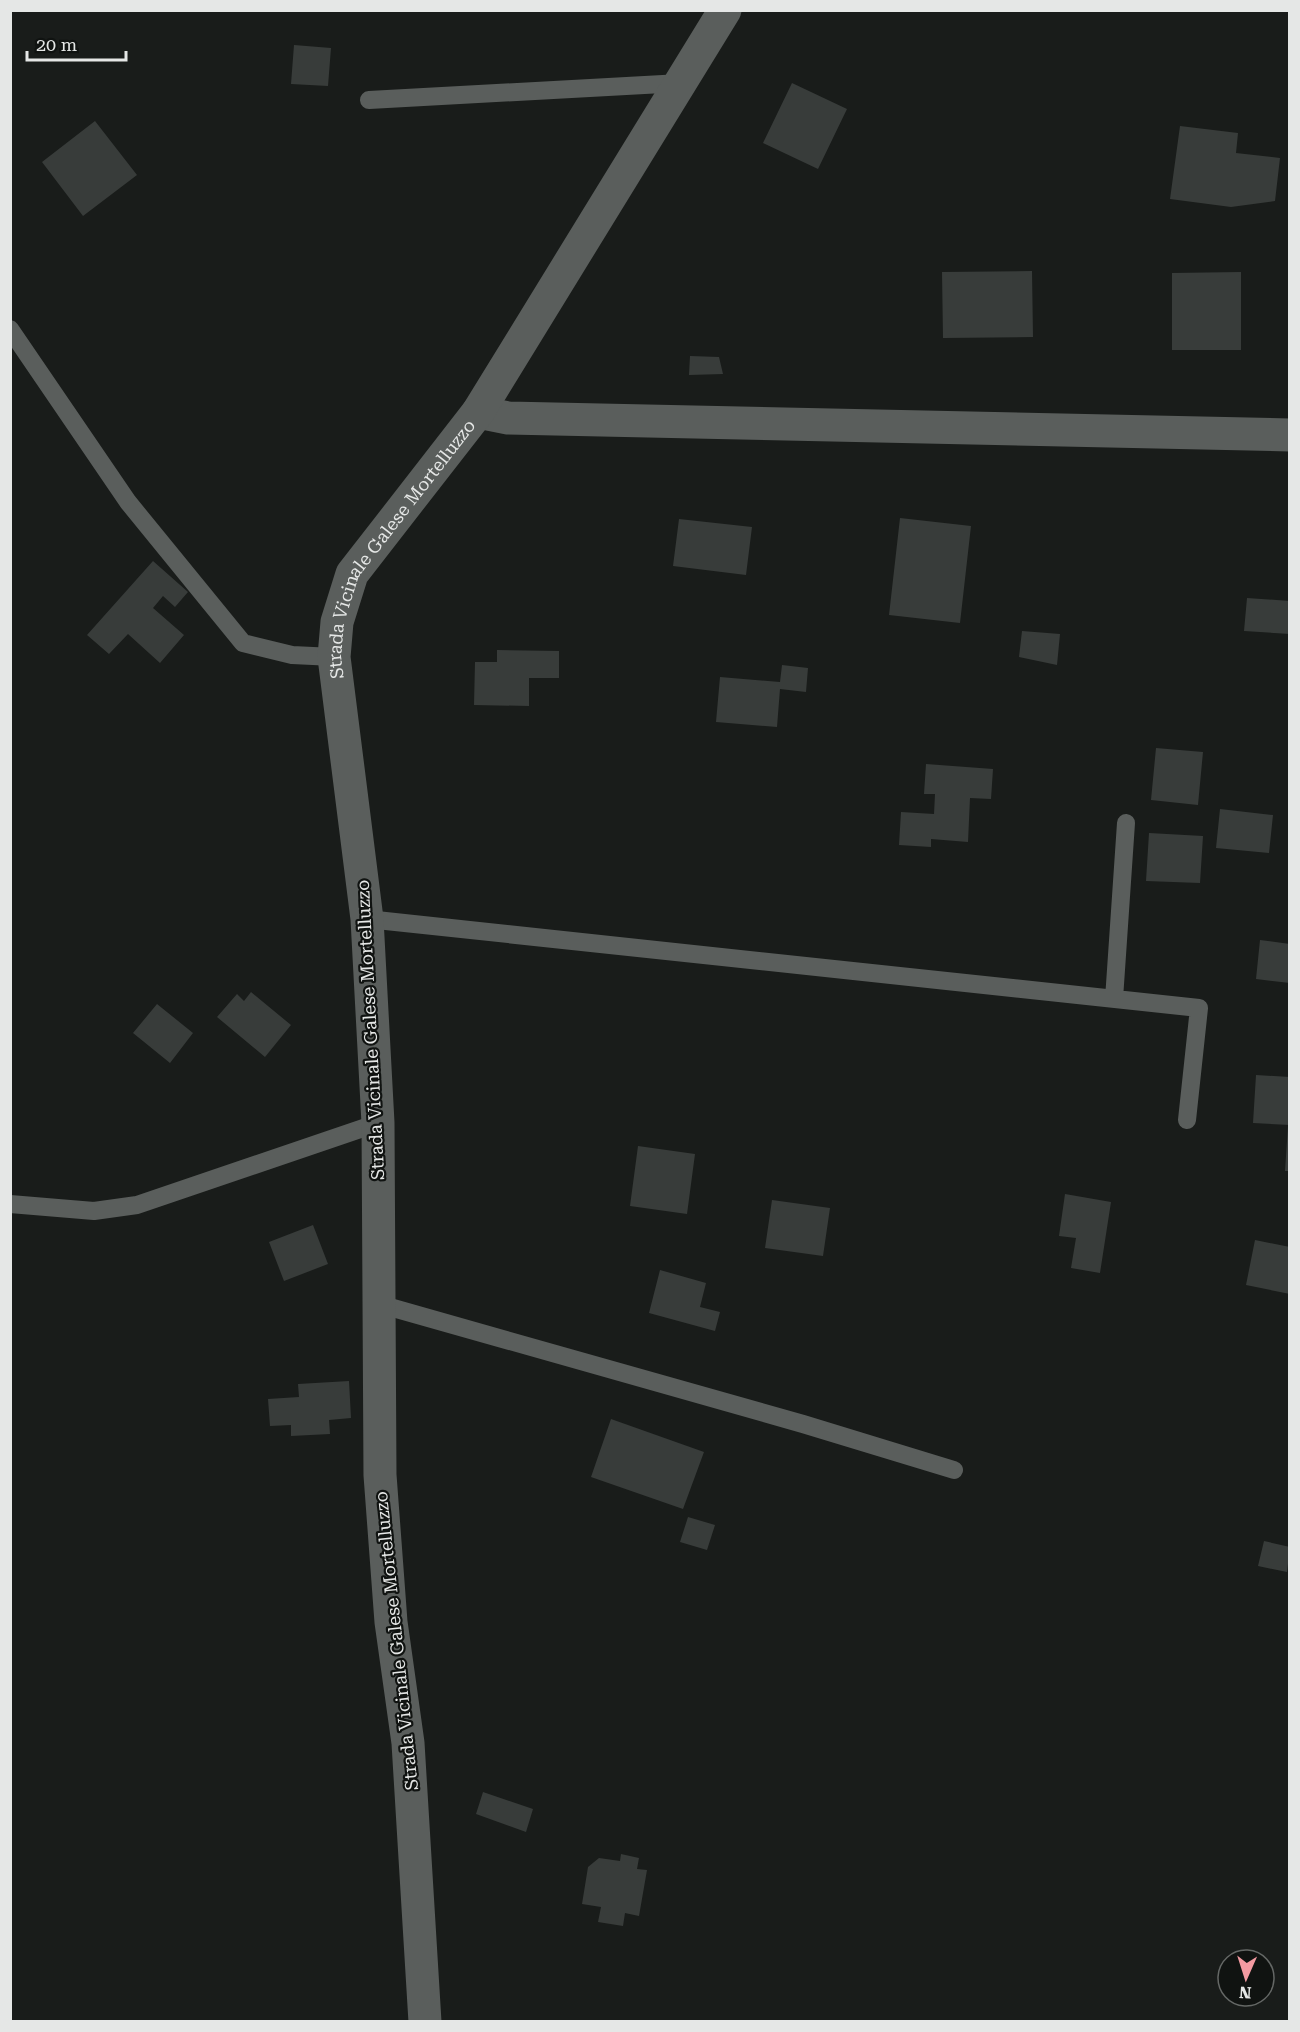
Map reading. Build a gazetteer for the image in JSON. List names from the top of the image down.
{
  "streets": {
    "street": ["Strada Vicinale Galese Mortelluzzo"]
  },
  "scale_bar": "20 m",
  "north": "bottom"
}
